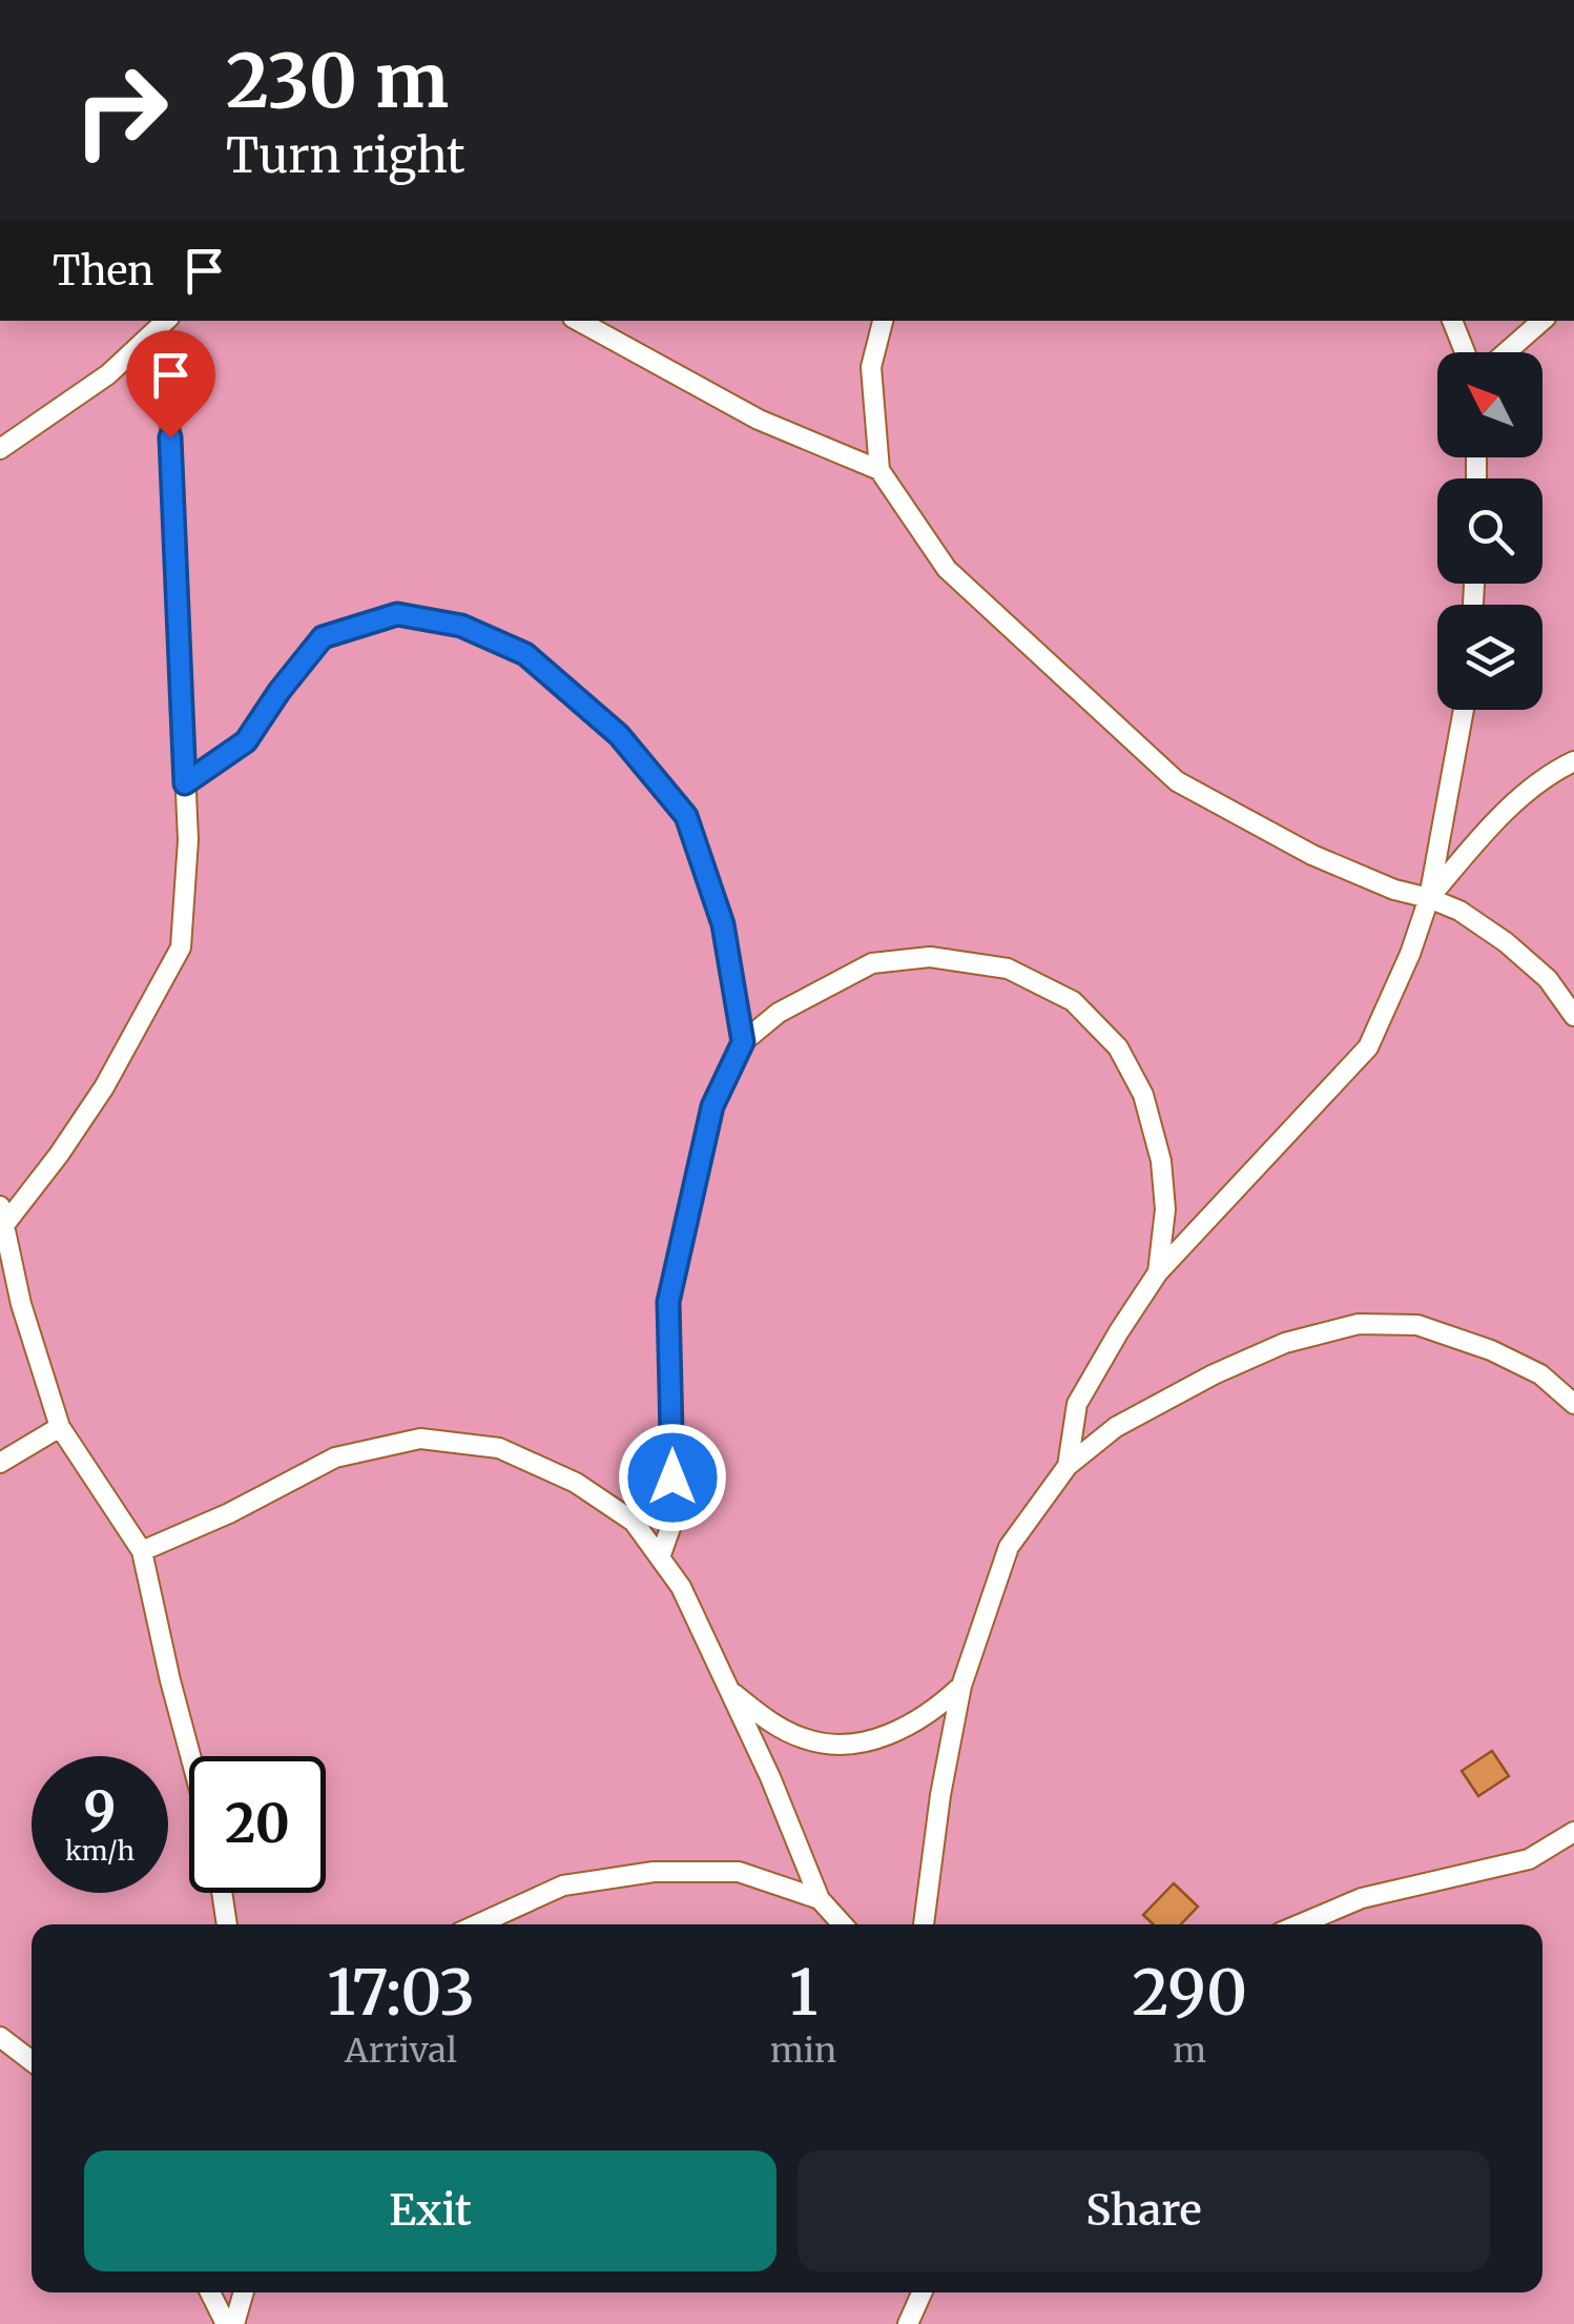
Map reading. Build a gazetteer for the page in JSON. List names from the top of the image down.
{
  "north": "top left",
  "page": {
    "turn": ["230 m", "Turn right"],
    "then": "Then",
    "speed": "9 km/h",
    "limit": "20",
    "eta": [
      "17:03",
      "Arrival",
      "1",
      "min",
      "290",
      "m"
    ],
    "buttons": ["Exit", "Share"]
  }
}
